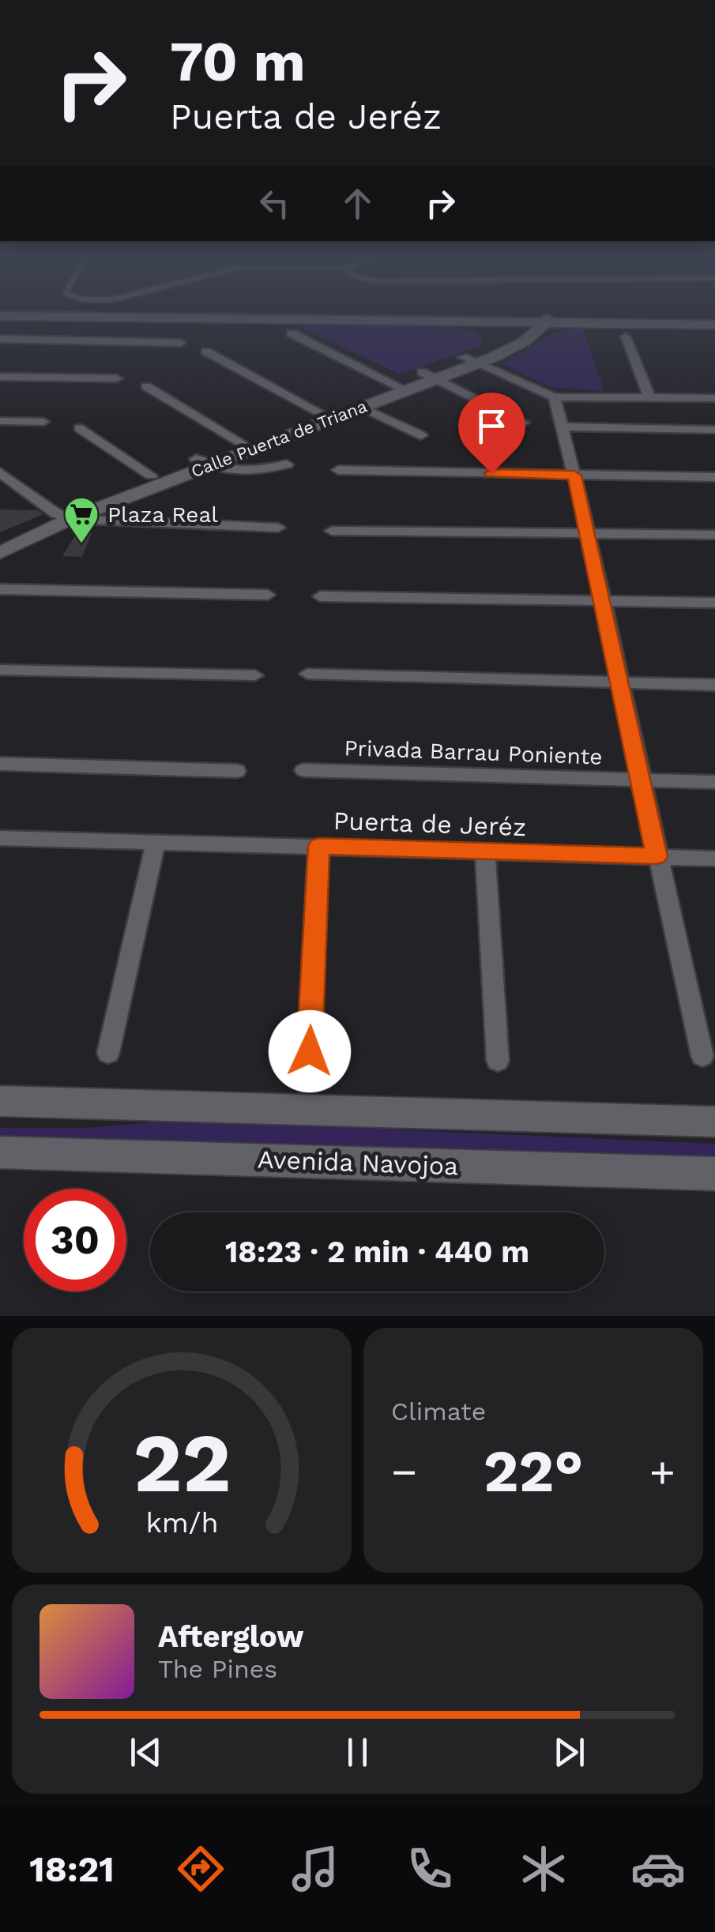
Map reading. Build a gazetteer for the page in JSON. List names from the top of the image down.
{
  "streets": {
    "street": [
      "Calle Puerta de Triana",
      "Privada Barrau Poniente",
      "Puerta de Jeréz",
      "Avenida Navojoa"
    ]
  },
  "places": {
    "supermarket": ["Plaza Real"]
  },
  "page": {
    "turn": ["70 m", "Puerta de Jeréz"],
    "limit": "30",
    "trip": "18:23 · 2 min · 440 m",
    "tile": "Climate",
    "heat": ["−", "22°", "+"],
    "song": ["Afterglow", "The Pines"],
    "tabs": "18:21",
    "gauge": ["22", "km/h"]
  }
}
